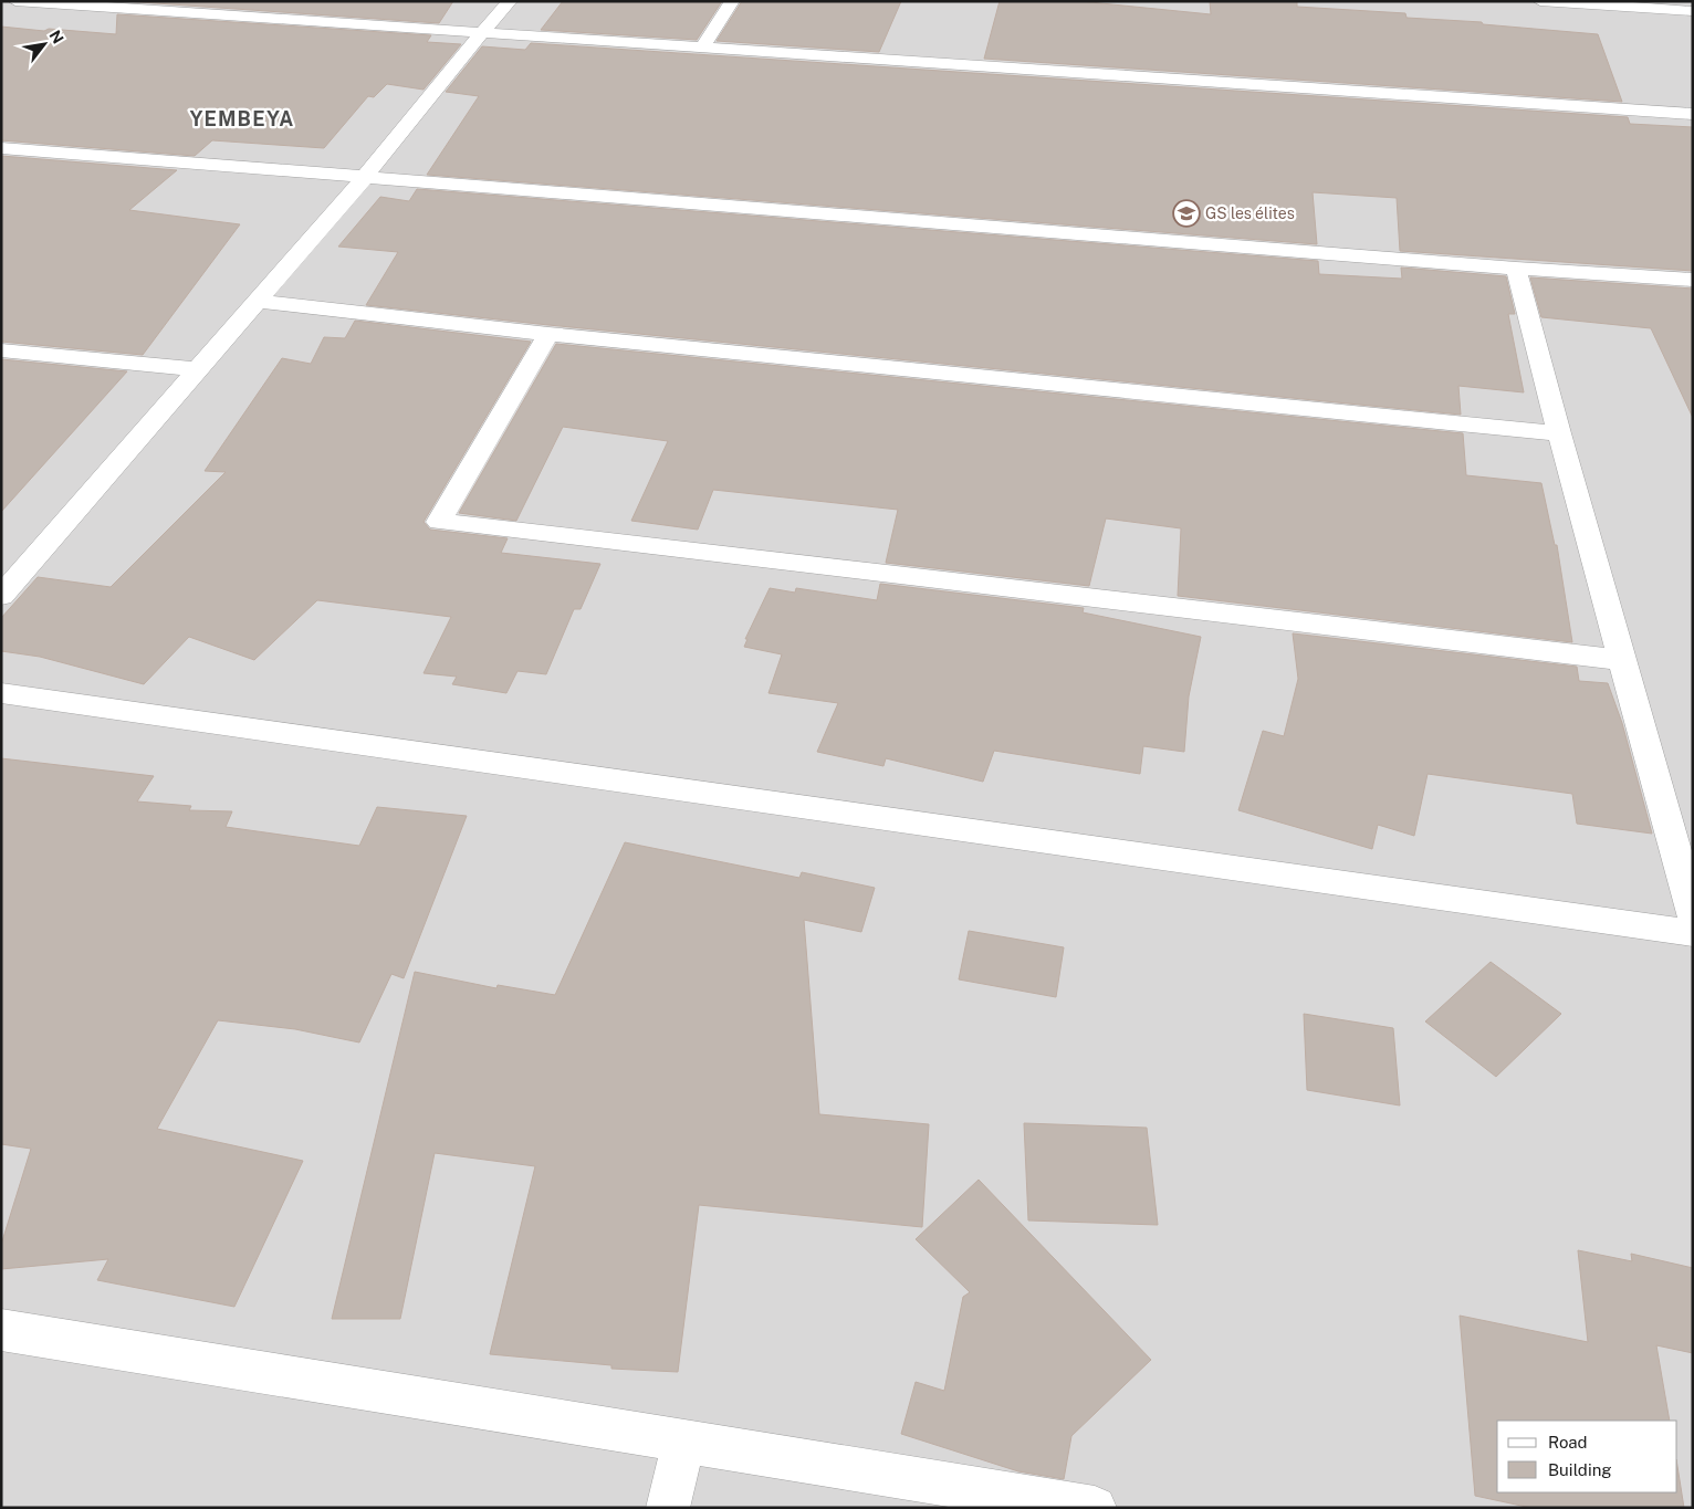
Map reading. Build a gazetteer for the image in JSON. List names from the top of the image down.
{
  "districts": ["YEMBEYA"],
  "places": {
    "school or university": ["GS les élites"]
  },
  "legend": ["Road", "Building"],
  "north": "top right"
}
